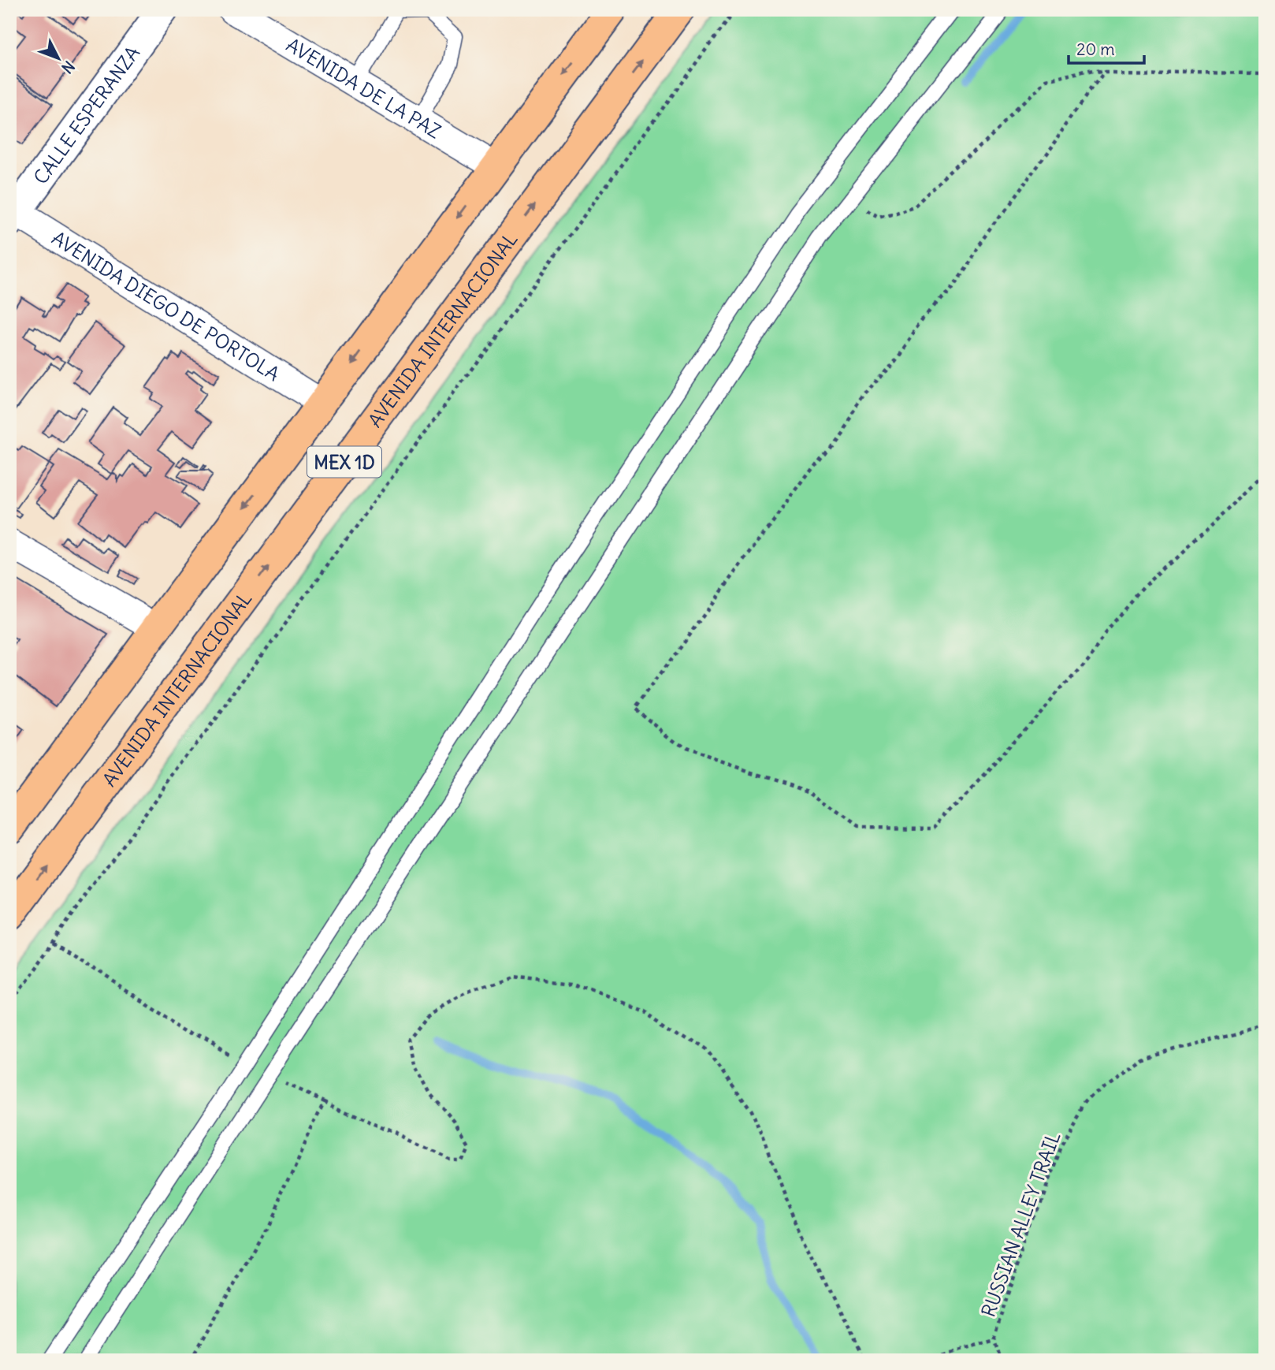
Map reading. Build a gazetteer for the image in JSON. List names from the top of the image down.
{
  "streets": {
    "highway": ["AVENIDA INTERNACIONAL", "MEX 1D"],
    "street": ["AVENIDA DE LA PAZ", "CALLE ESPERANZA", "AVENIDA DIEGO DE PORTOLA"],
    "path": ["RUSSIAN ALLEY TRAIL"]
  },
  "crossings": [
    ["AVENIDA DE LA PAZ", "MEX 1D"],
    ["CALLE ESPERANZA", "AVENIDA DIEGO DE PORTOLA"],
    ["AVENIDA DIEGO DE PORTOLA", "MEX 1D"]
  ],
  "scale_bar": "20 m",
  "north": "bottom right"
}
